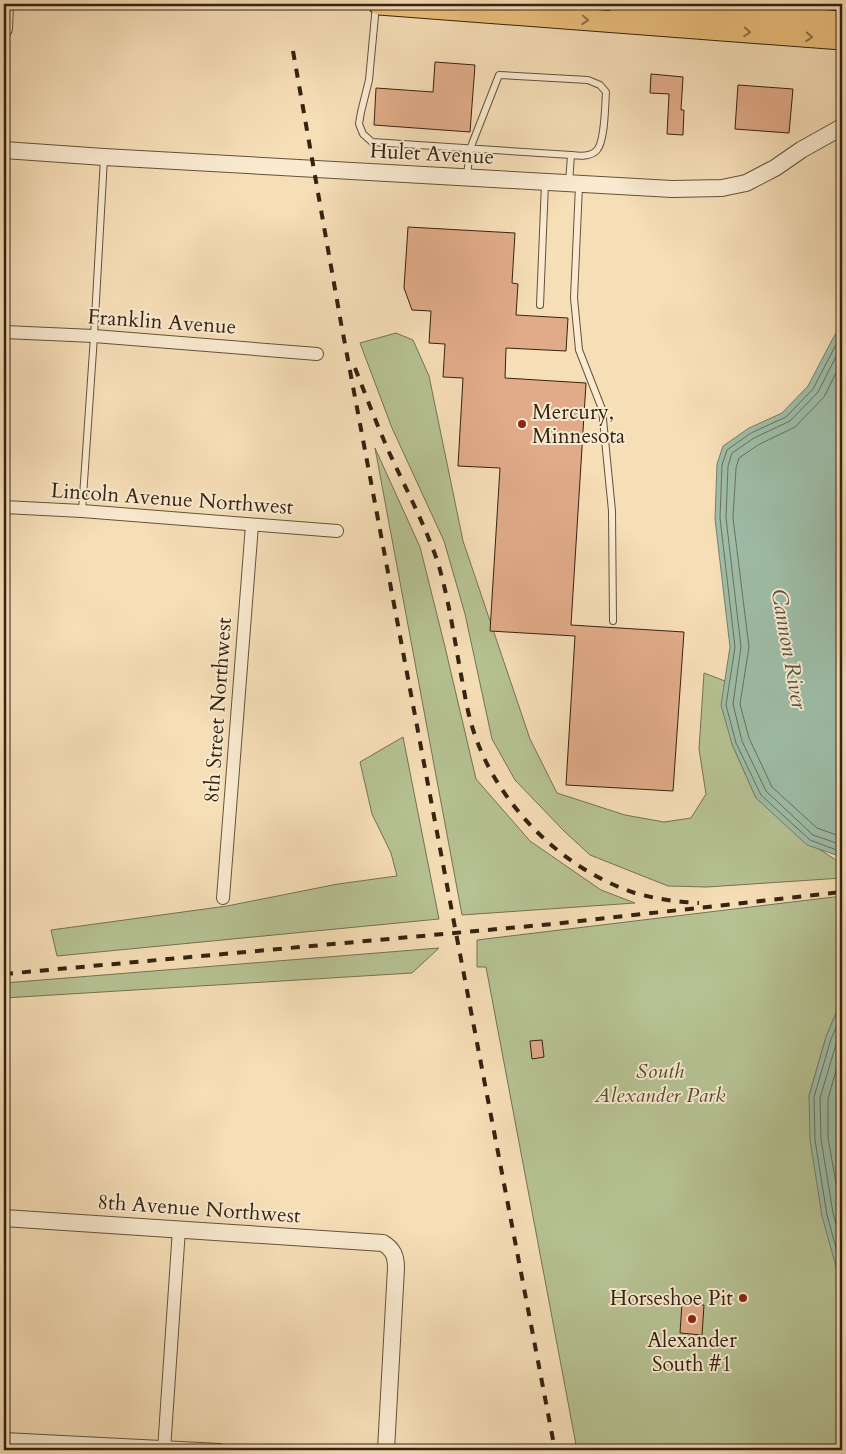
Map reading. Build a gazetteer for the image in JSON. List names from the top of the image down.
{
  "streets": {
    "street": [
      "Hulet Avenue",
      "Franklin Avenue",
      "Lincoln Avenue Northwest",
      "8th Street Northwest",
      "8th Avenue Northwest"
    ]
  },
  "crossings": [
    ["Lincoln Avenue Northwest", "8th Street Northwest"]
  ],
  "water": ["Cannon River"],
  "parks": ["South Alexander Park"],
  "places": ["Mercury, Minnesota", "Horseshoe Pit", "Alexander South #1"]
}
